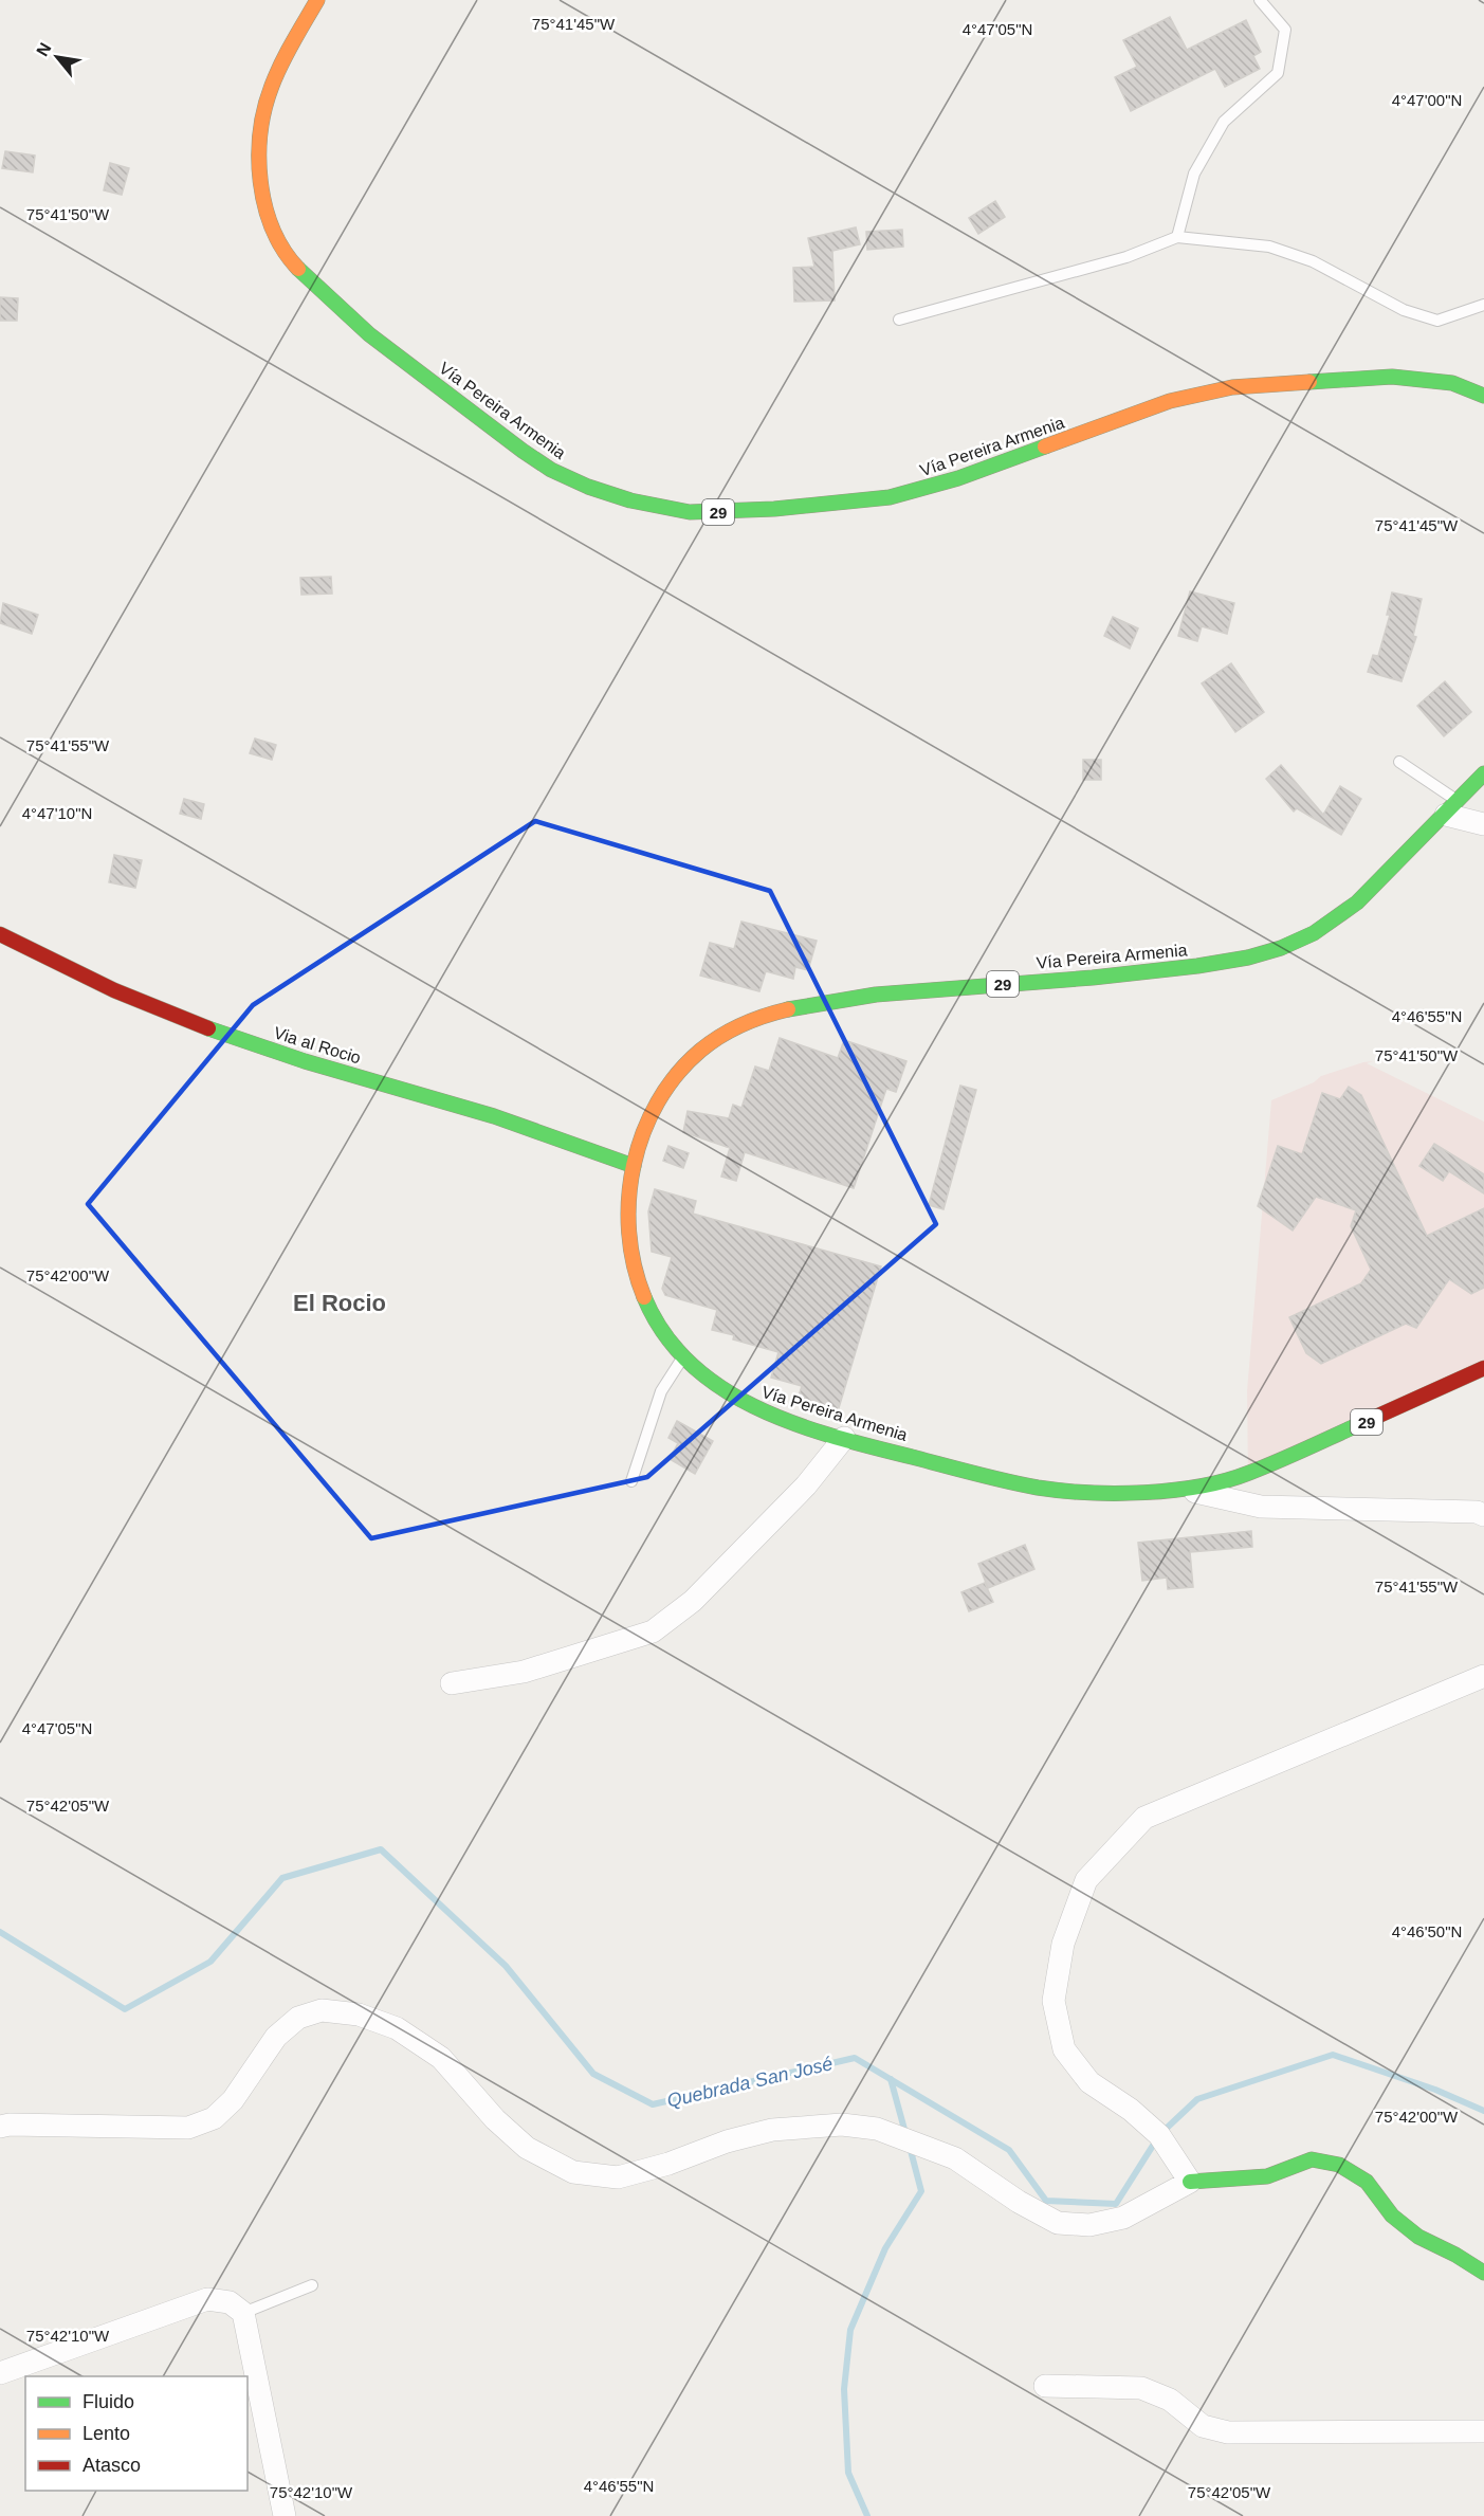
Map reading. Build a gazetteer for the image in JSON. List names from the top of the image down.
{
  "streets": {
    "main road": ["Vía Pereira Armenia", "29", "Via al Rocio"]
  },
  "crossings": [
    ["Vía Pereira Armenia", "Via al Rocio"]
  ],
  "districts": ["El Rocio"],
  "water": ["Quebrada San José"],
  "legend": ["Fluido", "Lento", "Atasco"],
  "north": "top left",
  "coordinates": [
    "75°41'45\"W",
    "4°47'05\"N",
    "4°47'00\"N",
    "75°41'50\"W",
    "75°41'55\"W",
    "4°47'10\"N",
    "4°46'55\"N",
    "75°42'00\"W",
    "75°42'05\"W",
    "4°46'50\"N",
    "75°42'10\"W"
  ]
}
